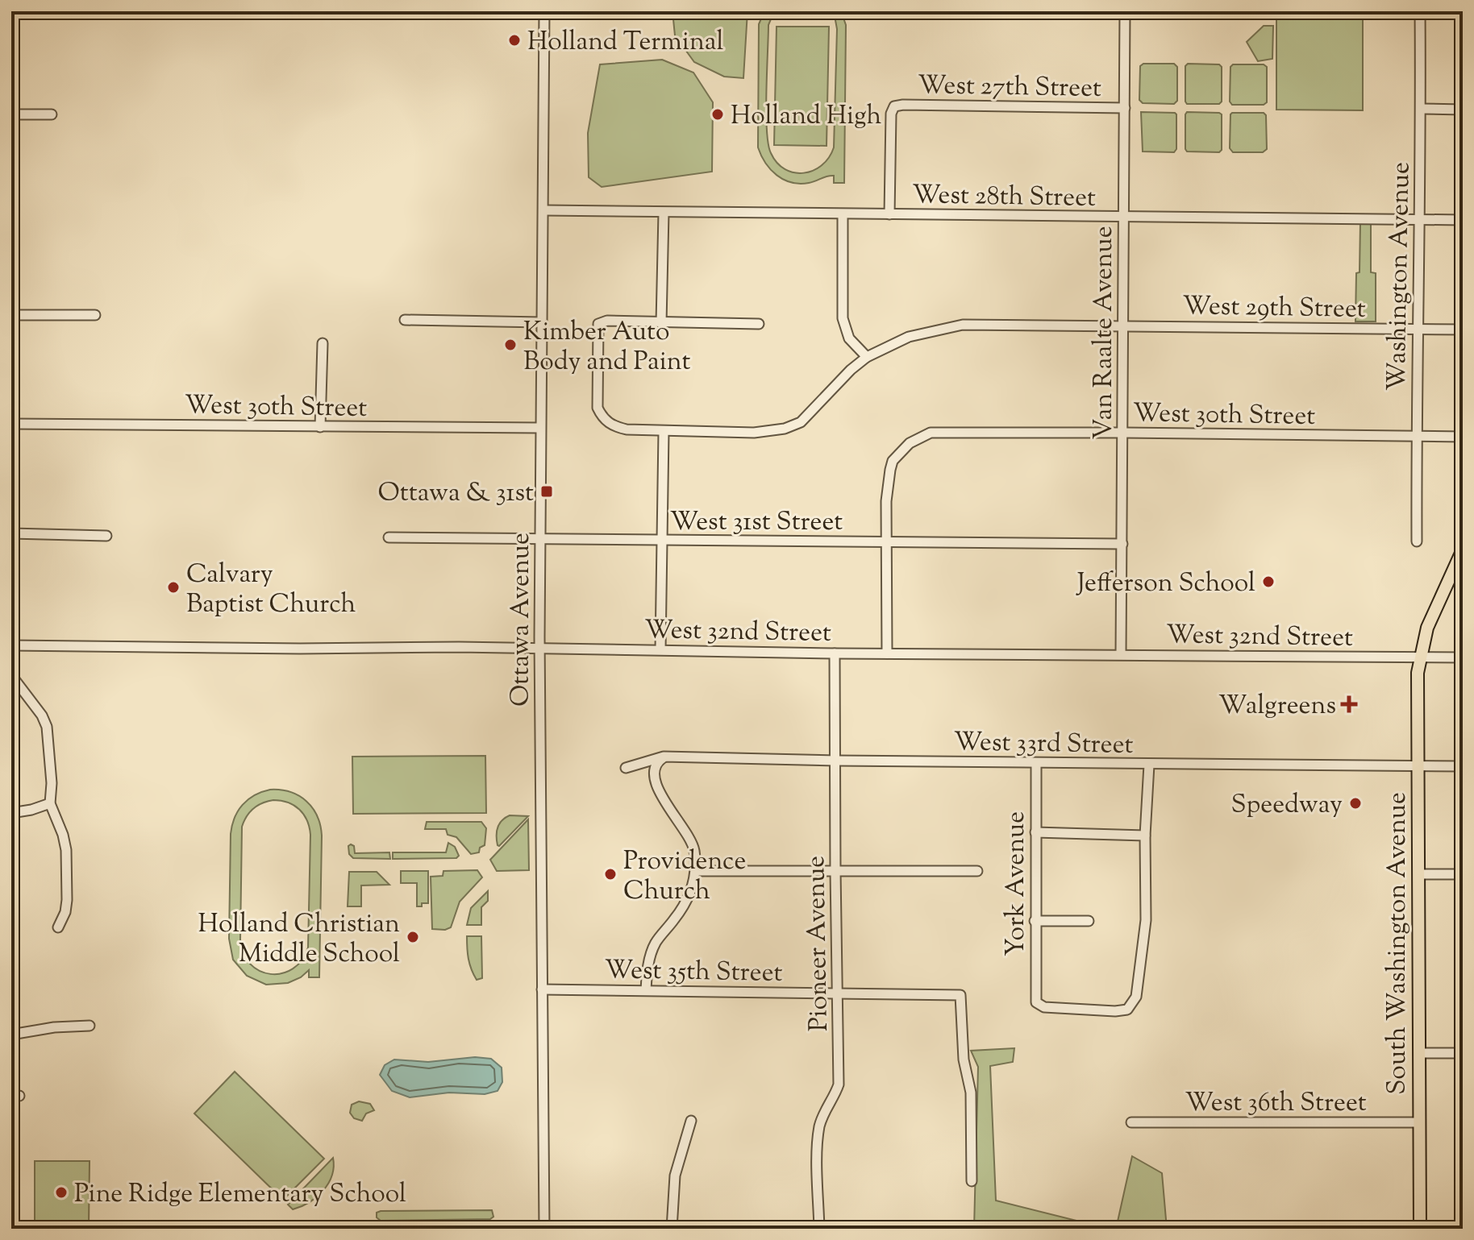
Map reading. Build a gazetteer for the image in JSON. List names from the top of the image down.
{
  "streets": {
    "main road": ["South Washington Avenue"],
    "street": [
      "West 27th Street",
      "West 28th Street",
      "Washington Avenue",
      "West 29th Street",
      "Van Raalte Avenue",
      "West 30th Street",
      "West 31st Street",
      "Ottawa Avenue",
      "West 32nd Street",
      "West 33rd Street",
      "York Avenue",
      "Pioneer Avenue",
      "West 35th Street",
      "West 36th Street"
    ]
  },
  "crossings": [
    ["West 27th Street", "West 28th Street"],
    ["West 27th Street", "Van Raalte Avenue"],
    ["West 28th Street", "Washington Avenue"],
    ["West 28th Street", "Van Raalte Avenue"],
    ["West 28th Street", "Ottawa Avenue"],
    ["Washington Avenue", "West 29th Street"],
    ["Washington Avenue", "West 30th Street"],
    ["West 29th Street", "Van Raalte Avenue"],
    ["Van Raalte Avenue", "West 30th Street"],
    ["Van Raalte Avenue", "West 31st Street"],
    ["Van Raalte Avenue", "West 32nd Street"],
    ["West 30th Street", "West 31st Street"],
    ["West 30th Street", "Ottawa Avenue"],
    ["West 31st Street", "Ottawa Avenue"],
    ["Ottawa Avenue", "West 32nd Street"],
    ["Ottawa Avenue", "West 35th Street"],
    ["West 32nd Street", "Pioneer Avenue"],
    ["West 32nd Street", "South Washington Avenue"],
    ["West 33rd Street", "York Avenue"],
    ["West 33rd Street", "Pioneer Avenue"],
    ["West 33rd Street", "South Washington Avenue"],
    ["Pioneer Avenue", "West 35th Street"],
    ["South Washington Avenue", "West 36th Street"]
  ],
  "places": {
    "other": [
      "Holland Terminal",
      "Holland High",
      "Kimber Auto Body and Paint",
      "Jefferson School",
      "Calvary Baptist Church",
      "Speedway",
      "Providence Church",
      "Holland Christian Middle School",
      "Pine Ridge Elementary School"
    ],
    "transit": ["Ottawa & 31st"],
    "health": ["Walgreens"]
  }
}
